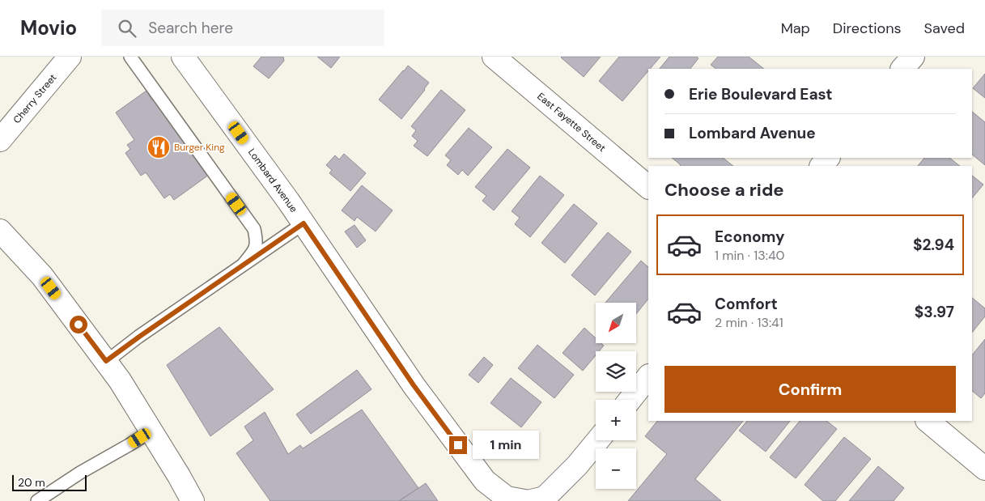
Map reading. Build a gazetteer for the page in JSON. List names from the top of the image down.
{
  "streets": {
    "street": ["Cherry Street", "East Fayette Street", "Lombard Avenue"]
  },
  "places": {
    "restaurant": ["Burger King"]
  },
  "scale_bar": "20 m",
  "north": "bottom left",
  "page": {
    "header": "Movio",
    "search": "Search here",
    "nav": ["Map", "Directions", "Saved"],
    "banner": ["Erie Boulevard East", "Lombard Avenue"],
    "heading": "Choose a ride",
    "list": [
      {
        "name": "Economy",
        "note": "1 min · 13:40",
        "value": "$2.94"
      },
      {
        "name": "Comfort",
        "note": "2 min · 13:41",
        "value": "$3.97"
      }
    ],
    "map_buttons": ["+", "−"],
    "buttons": "Confirm",
    "bubble": "1 min",
    "scale": "20 m"
  }
}
